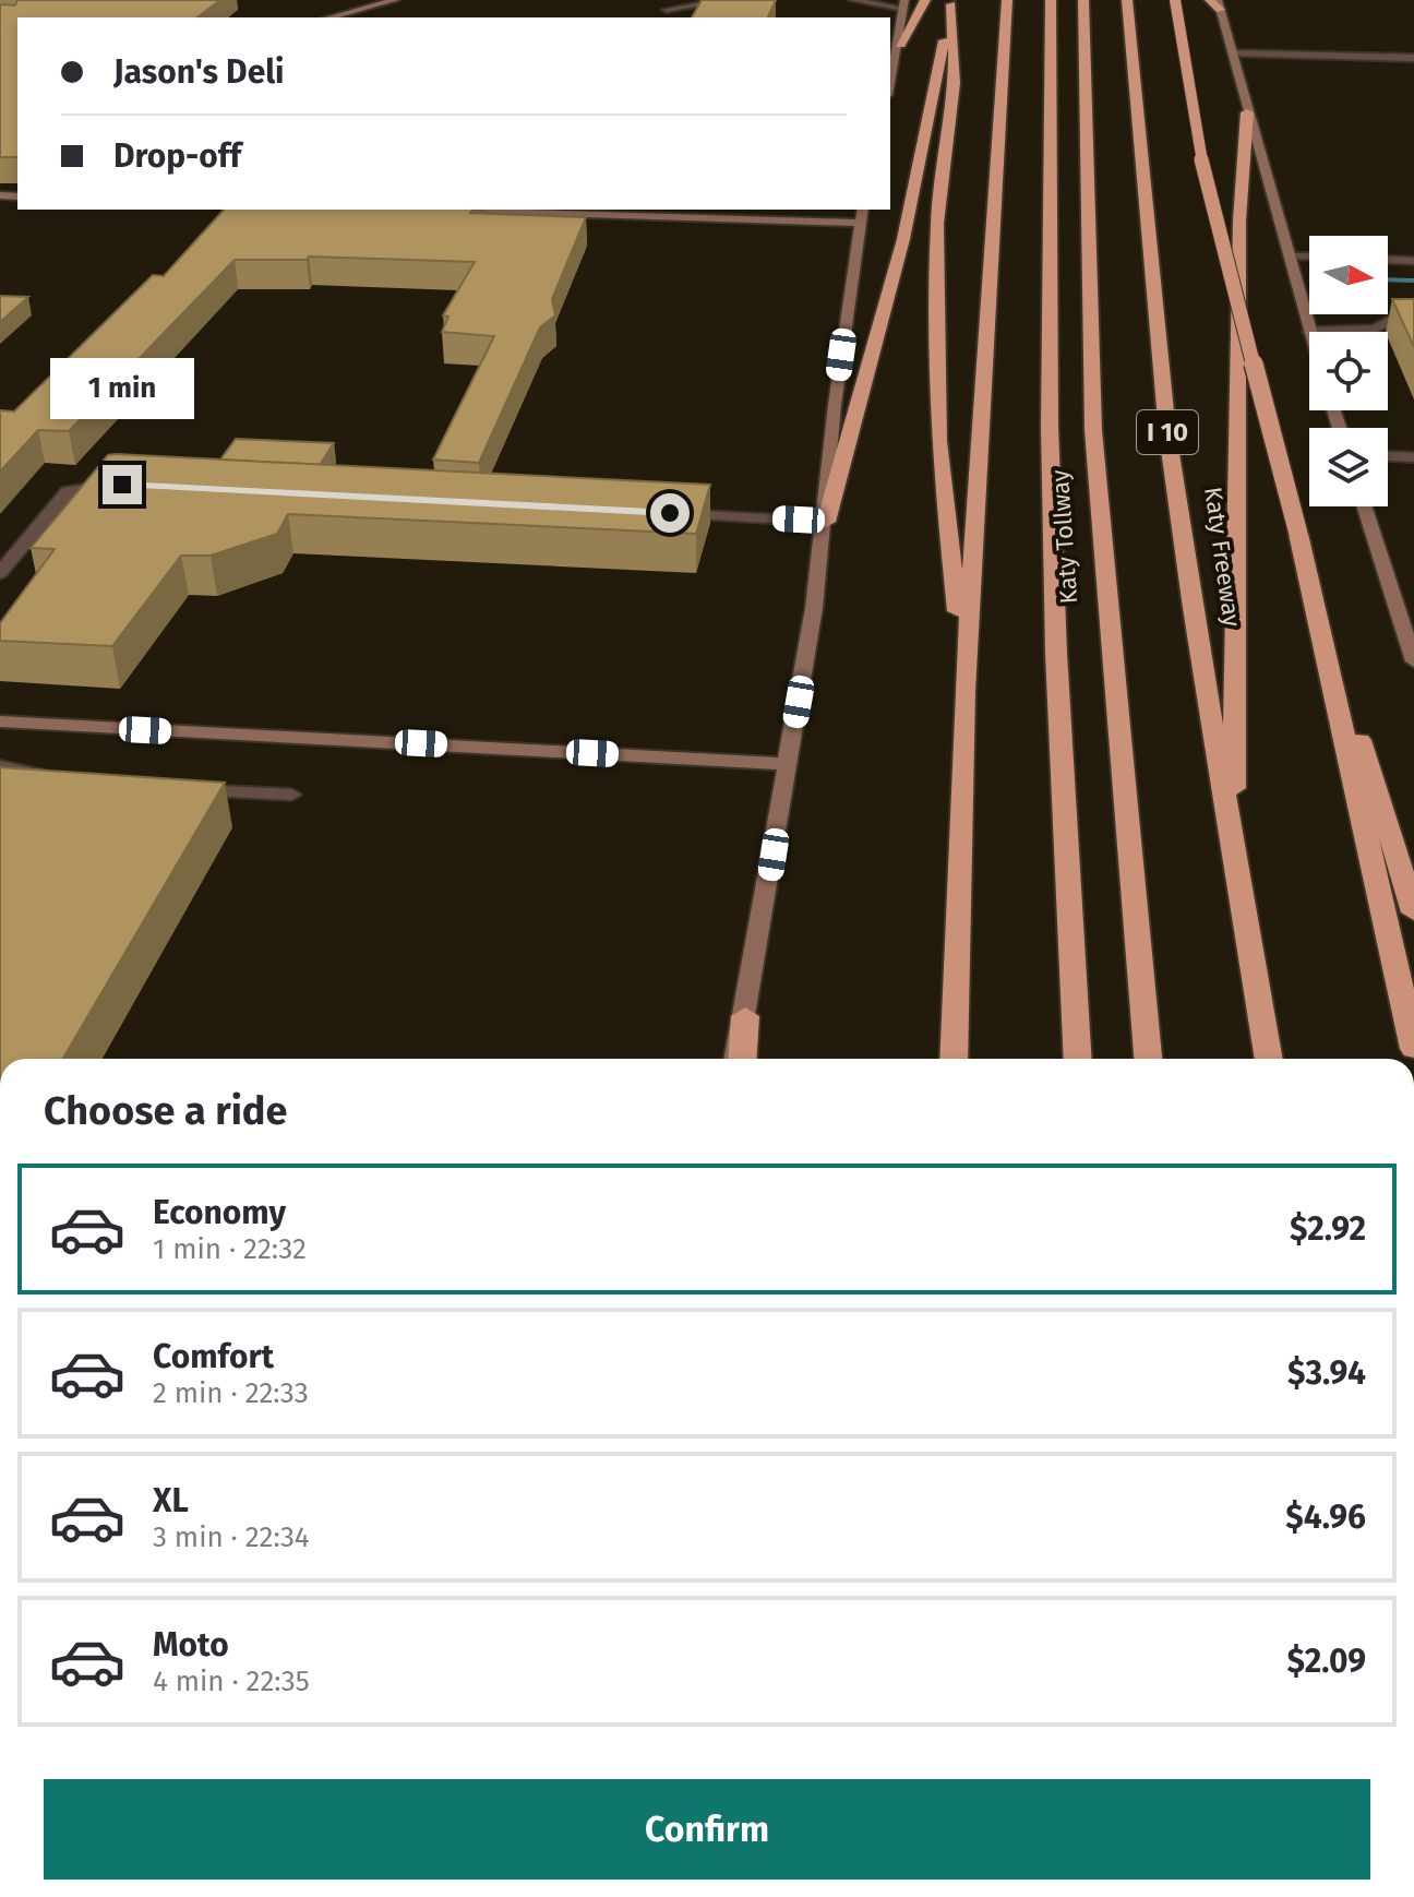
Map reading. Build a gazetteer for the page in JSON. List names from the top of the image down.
{
  "streets": {
    "highway": ["I 10", "Katy Tollway", "Katy Freeway"]
  },
  "north": "right",
  "page": {
    "banner": ["Jason's Deli", "Drop-off"],
    "bubble": "1 min",
    "heading": "Choose a ride",
    "list": [
      {
        "name": "Economy",
        "note": "1 min · 22:32",
        "value": "$2.92"
      },
      {
        "name": "Comfort",
        "note": "2 min · 22:33",
        "value": "$3.94"
      },
      {
        "name": "XL",
        "note": "3 min · 22:34",
        "value": "$4.96"
      },
      {
        "name": "Moto",
        "note": "4 min · 22:35",
        "value": "$2.09"
      }
    ],
    "buttons": "Confirm"
  }
}
